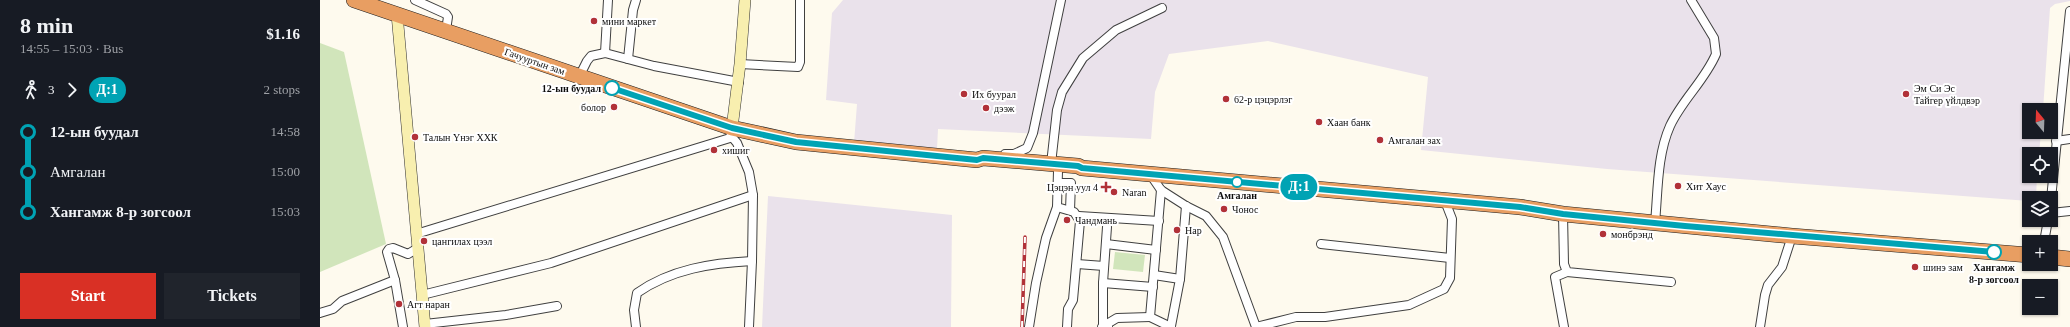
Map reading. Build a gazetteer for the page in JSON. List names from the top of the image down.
{
  "streets": {
    "highway": ["Гачууртын зам"]
  },
  "places": {
    "other": [
      "мини маркет",
      "12-ын буудал",
      "Их буурал",
      "Эм Си Эс Тайгер үйлдвэр",
      "62-р цэцэрлэг",
      "болор",
      "дээж",
      "Хаан банк",
      "Талын Үнэг ХХК",
      "Амгалан зах",
      "хишиг",
      "Амгалан",
      "Хит Хаус",
      "Naran",
      "Чонос",
      "Чандмань",
      "Нар",
      "монбрэнд",
      "цангилах цээл",
      "Хангамж 8-р зогсоол",
      "шинэ зам",
      "Агт наран"
    ],
    "health": ["Цэцэн уул 4"]
  },
  "lines": ["bus line Д:1"],
  "north": "top",
  "page": {
    "heading": ["8 min", "14:55 – 15:03 · Bus", "$1.16"],
    "on_map": "Д:1",
    "legs": ["3", "Д:1", "2 stops"],
    "map_buttons": ["+", "−"],
    "list": [
      {
        "name": "12-ын буудал",
        "value": "14:58"
      },
      {
        "name": "Амгалан",
        "value": "15:00"
      },
      {
        "name": "Хангамж 8-р зогсоол",
        "value": "15:03"
      }
    ],
    "buttons": ["Start", "Tickets"]
  }
}
